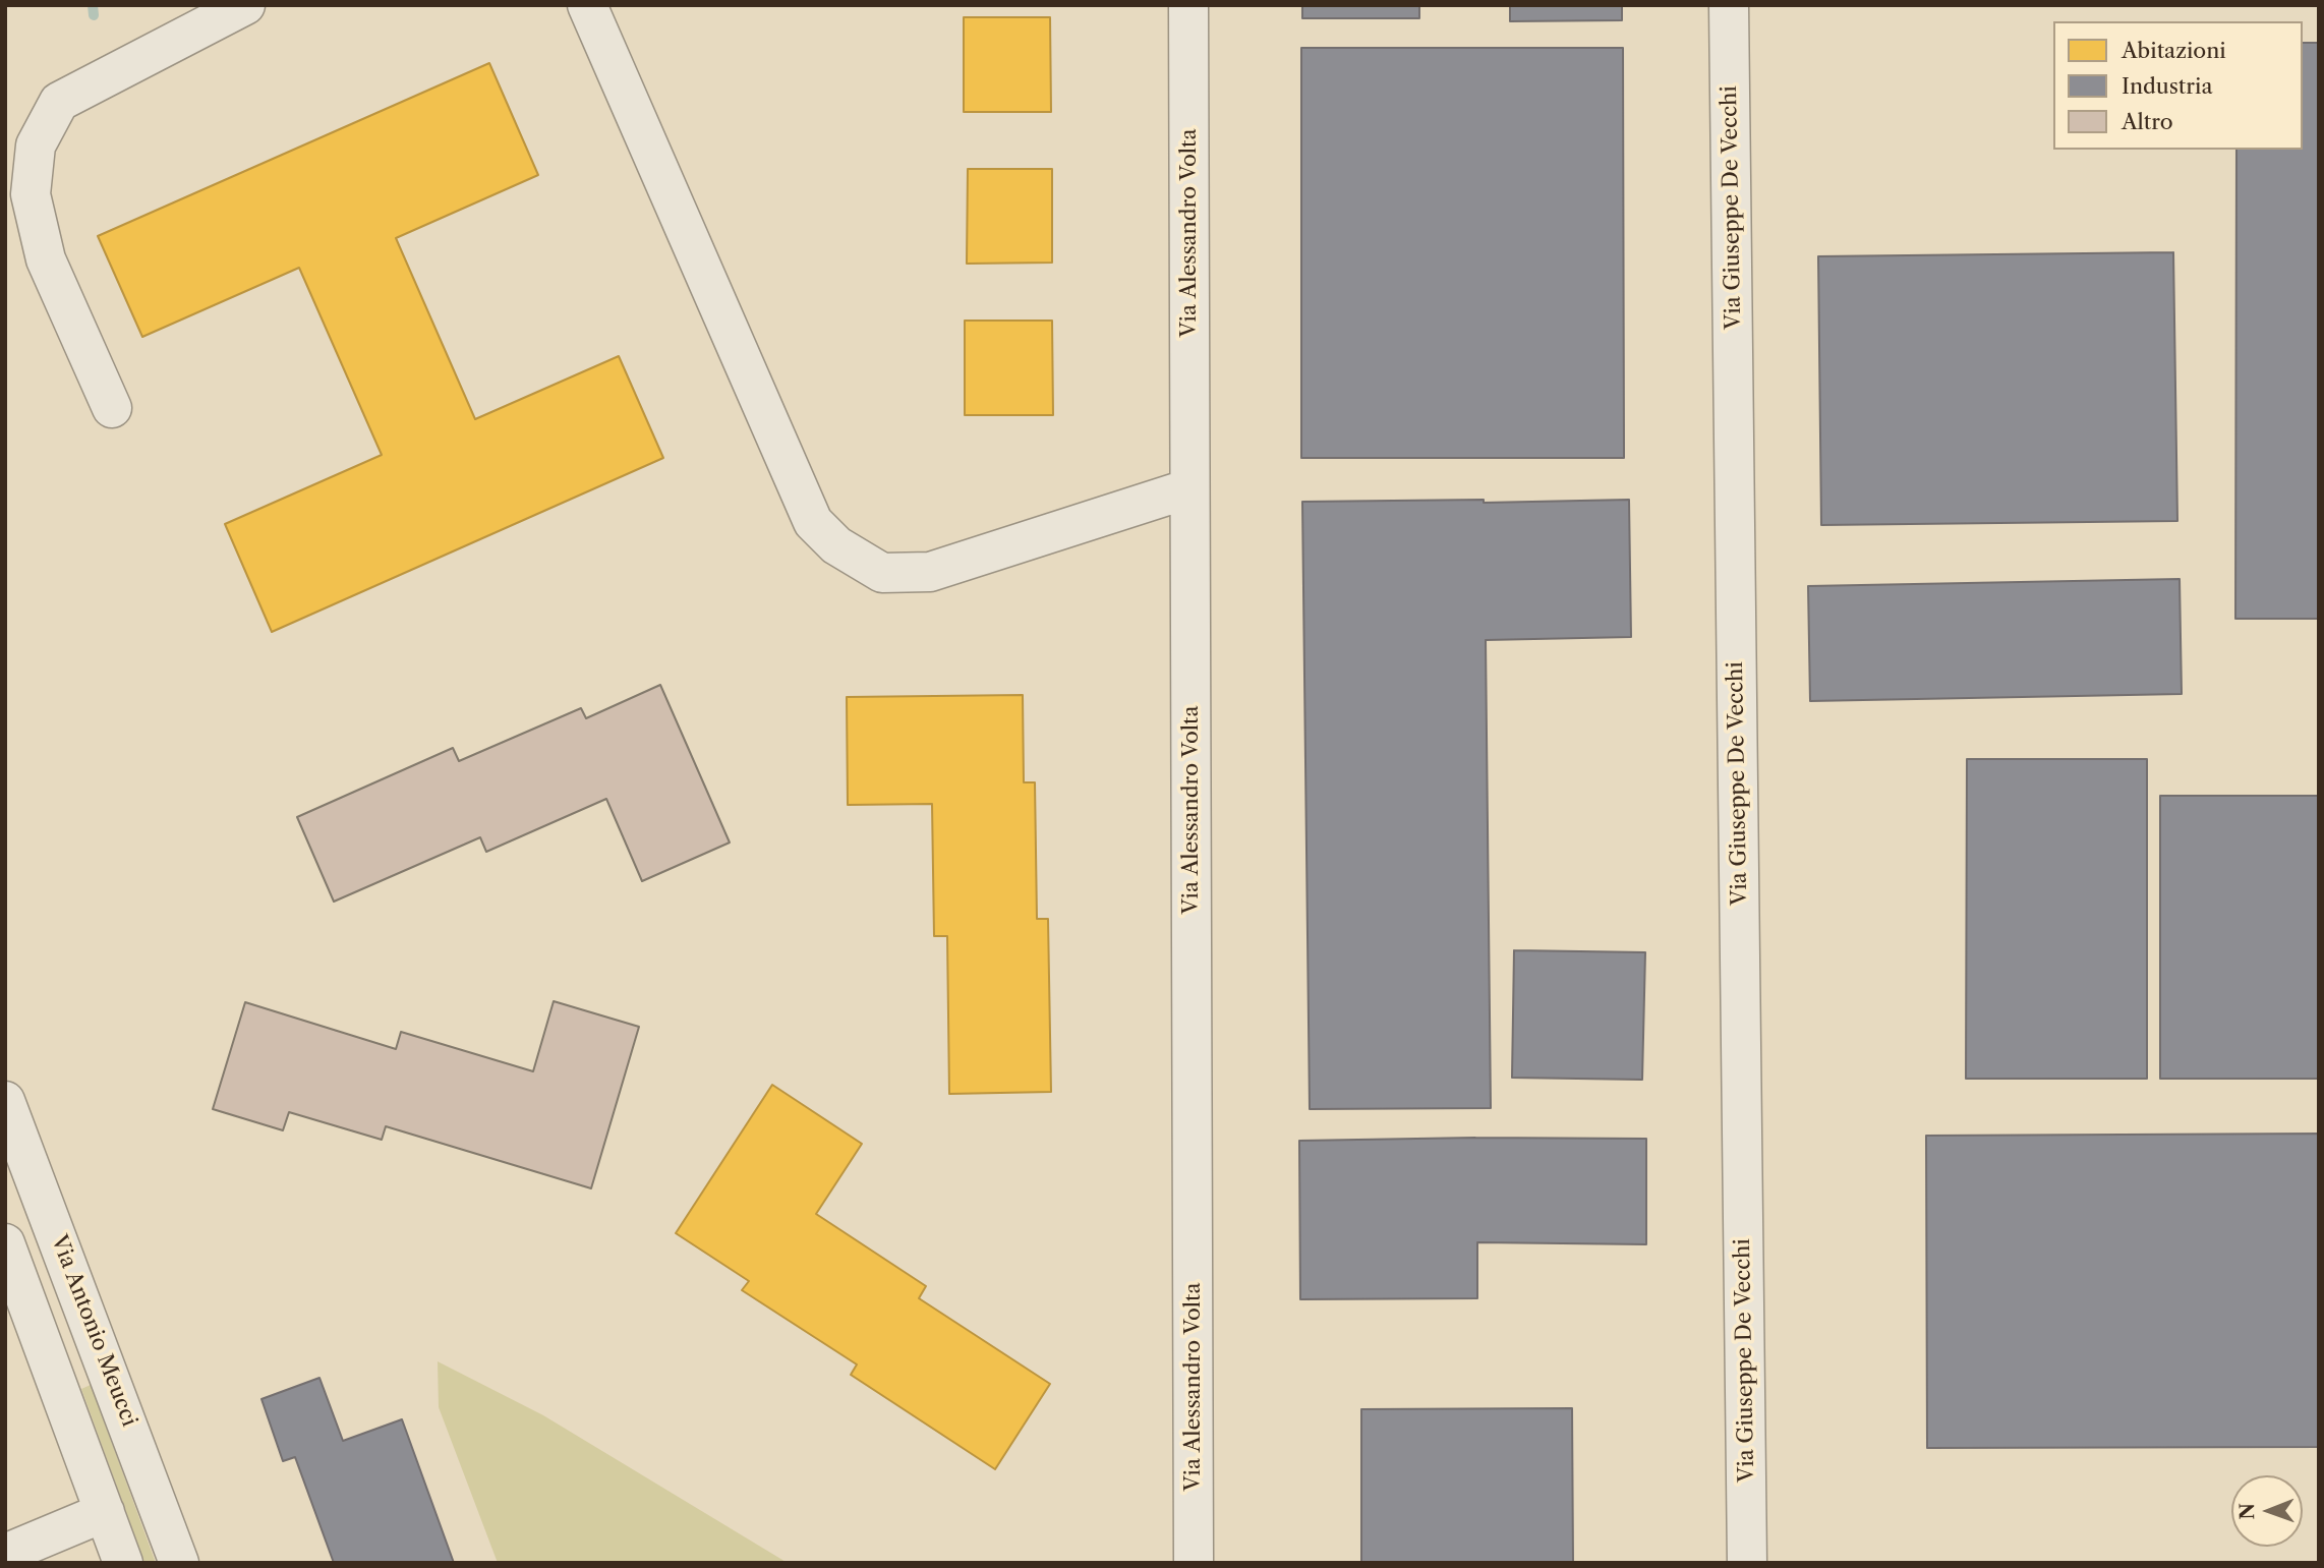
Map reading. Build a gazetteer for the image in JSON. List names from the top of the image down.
{
  "streets": {
    "street": ["Via Giuseppe De Vecchi", "Via Alessandro Volta", "Via Antonio Meucci"]
  },
  "legend": ["Abitazioni", "Industria", "Altro"],
  "north": "left"
}
